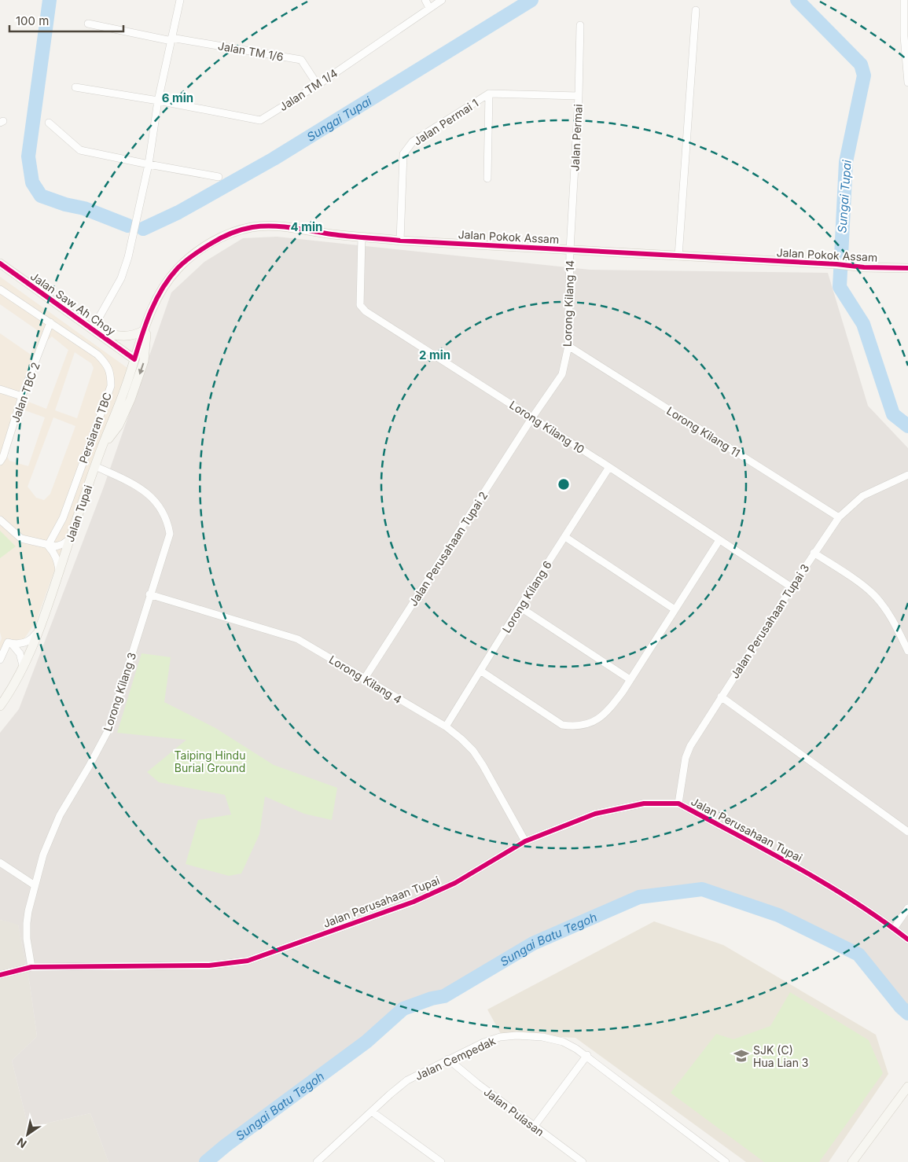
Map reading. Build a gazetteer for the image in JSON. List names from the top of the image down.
{
  "streets": {
    "street": [
      "Jalan TM 1/6",
      "Jalan TM 1/4",
      "Jalan Permai 1",
      "Jalan Permai",
      "Jalan Pokok Assam",
      "Jalan Saw Ah Choy",
      "Lorong Kilang 14",
      "Jalan TBC 2",
      "Lorong Kilang 10",
      "Persiaran TBC",
      "Lorong Kilang 11",
      "Jalan Tupai",
      "Jalan Perusahaan Tupai 2",
      "Lorong Kilang 6",
      "Jalan Perusahaan Tupai 3",
      "Lorong Kilang 4",
      "Lorong Kilang 3",
      "Jalan Perusahaan Tupai",
      "Jalan Cempedak",
      "Jalan Pulasan"
    ]
  },
  "crossings": [
    ["Jalan TM 1/6", "Jalan TM 1/4"],
    ["Jalan Permai 1", "Jalan Permai"],
    ["Jalan Permai 1", "Jalan Pokok Assam"],
    ["Jalan Permai", "Jalan Pokok Assam"],
    ["Jalan Permai", "Lorong Kilang 14"],
    ["Jalan Pokok Assam", "Lorong Kilang 14"],
    ["Jalan Pokok Assam", "Lorong Kilang 10"],
    ["Jalan Pokok Assam", "Jalan Tupai"],
    ["Jalan Saw Ah Choy", "Jalan Tupai"],
    ["Lorong Kilang 14", "Lorong Kilang 10"],
    ["Lorong Kilang 14", "Lorong Kilang 11"],
    ["Lorong Kilang 14", "Jalan Perusahaan Tupai 2"],
    ["Jalan TBC 2", "Persiaran TBC"],
    ["Lorong Kilang 10", "Jalan Perusahaan Tupai 2"],
    ["Lorong Kilang 10", "Lorong Kilang 6"],
    ["Lorong Kilang 10", "Jalan Perusahaan Tupai 3"],
    ["Lorong Kilang 11", "Jalan Perusahaan Tupai 3"],
    ["Jalan Tupai", "Lorong Kilang 3"],
    ["Jalan Perusahaan Tupai 2", "Lorong Kilang 4"],
    ["Lorong Kilang 6", "Lorong Kilang 4"],
    ["Jalan Perusahaan Tupai 3", "Jalan Perusahaan Tupai"],
    ["Lorong Kilang 4", "Lorong Kilang 3"],
    ["Lorong Kilang 4", "Jalan Perusahaan Tupai"],
    ["Lorong Kilang 3", "Jalan Perusahaan Tupai"],
    ["Jalan Cempedak", "Jalan Pulasan"]
  ],
  "water": ["Sungai Tupai", "Sungai Batu Tegoh"],
  "parks": ["Taiping Hindu Burial Ground"],
  "places": {
    "school or university": ["SJK (C) Hua Lian 3"]
  },
  "scale_bar": "100 m",
  "north": "bottom left",
  "rings": ["6 min", "4 min", "2 min"]
}
